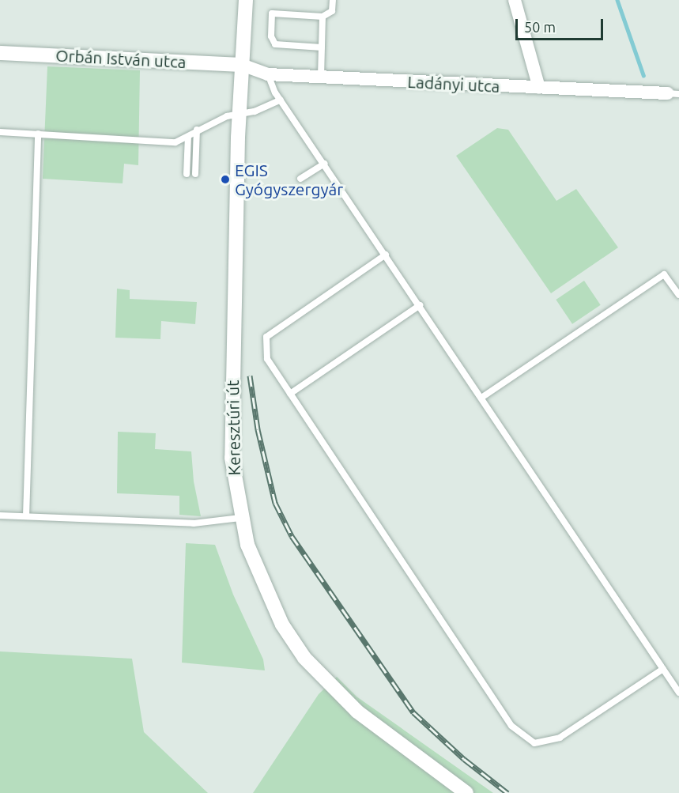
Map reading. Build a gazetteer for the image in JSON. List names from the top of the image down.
{
  "streets": {
    "main road": ["Orbán István utca", "Keresztúri út"],
    "street": ["Ladányi utca"]
  },
  "crossings": [
    ["Orbán István utca", "Ladányi utca"],
    ["Orbán István utca", "Keresztúri út"],
    ["Ladányi utca", "Keresztúri út"]
  ],
  "places": ["EGIS Gyógyszergyár"],
  "scale_bar": "50 m"
}
